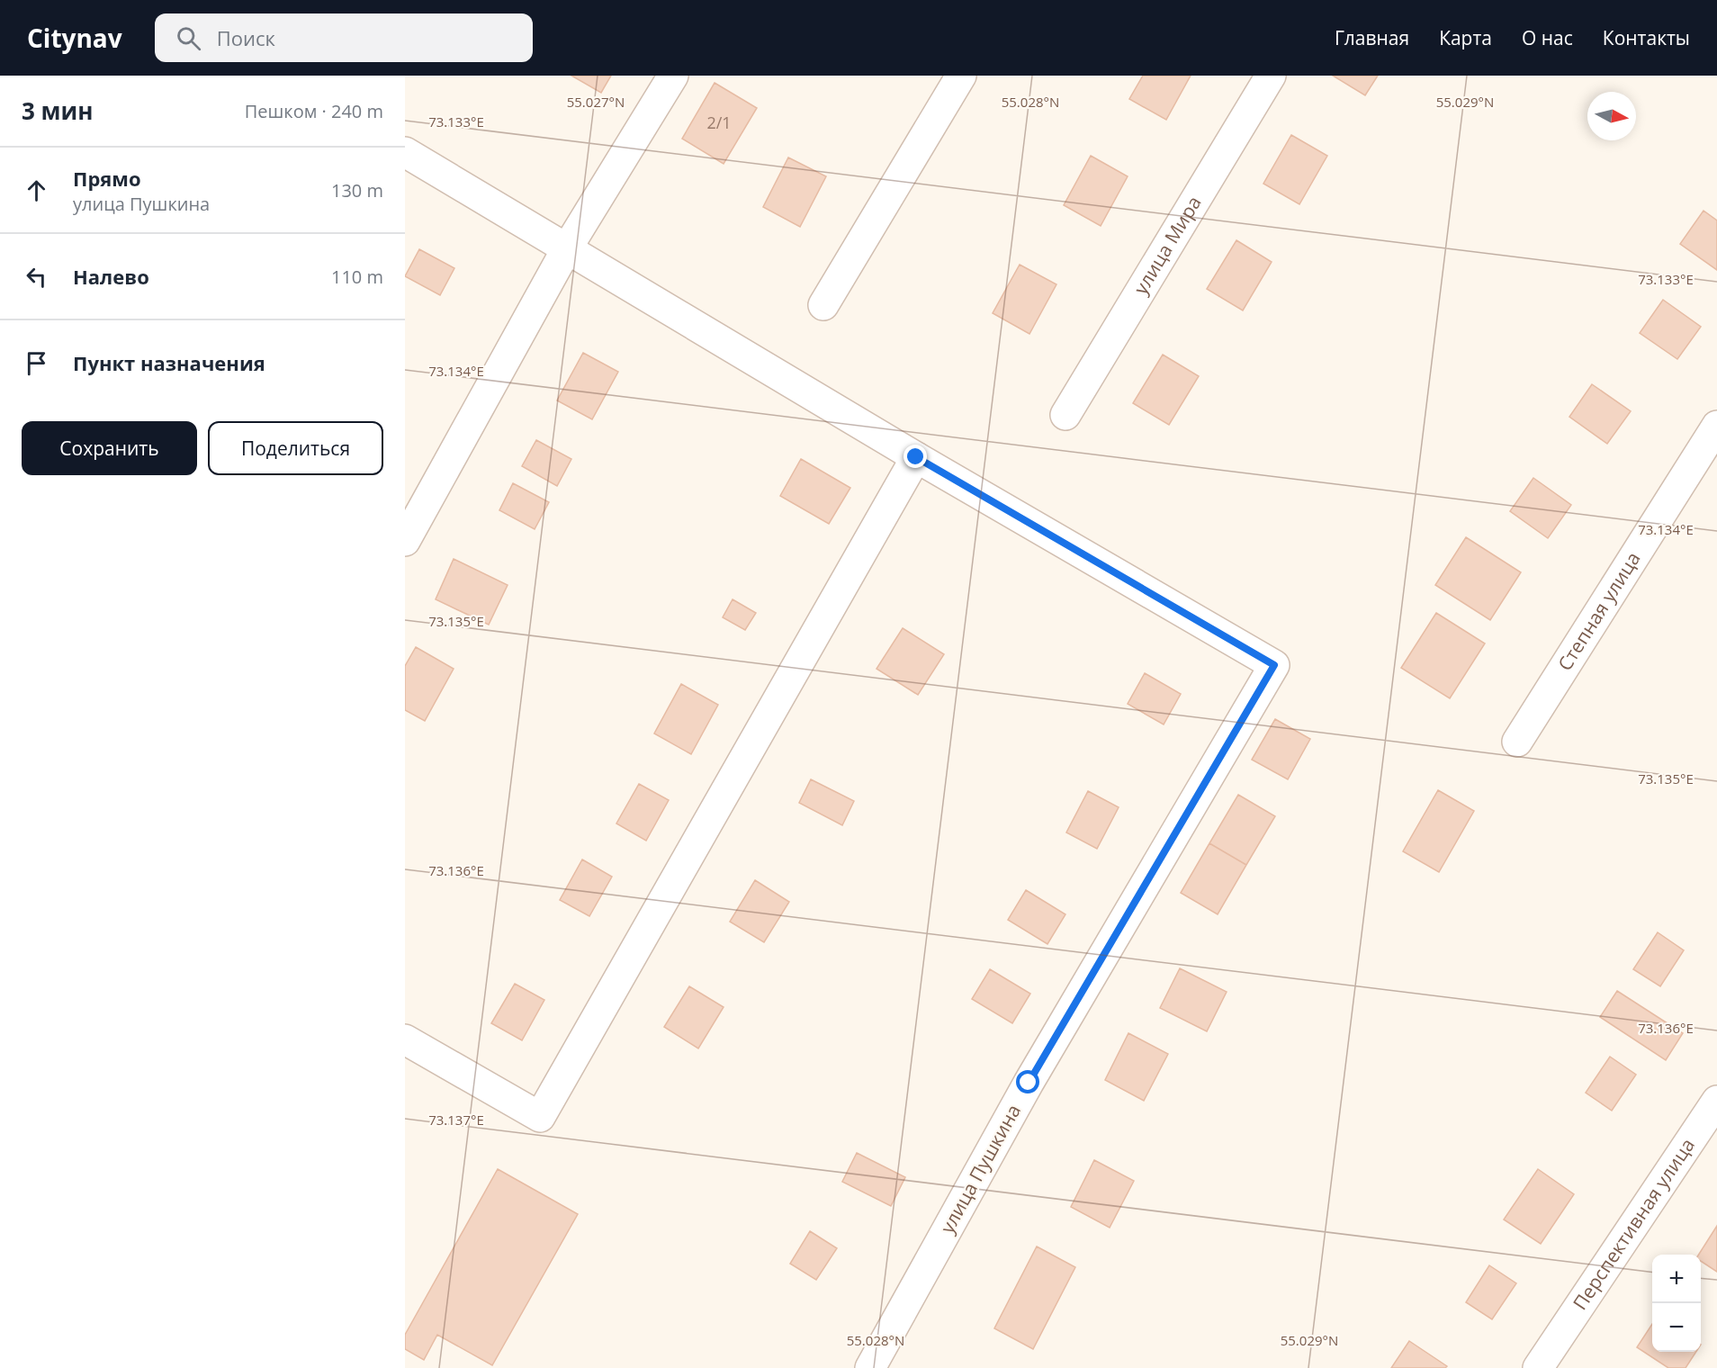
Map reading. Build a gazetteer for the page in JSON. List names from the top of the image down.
{
  "streets": {
    "street": [
      "улица Мира",
      "Степная улица",
      "улица Пушкина",
      "Перспективная улица"
    ]
  },
  "house_numbers": ["2/1"],
  "north": "right",
  "page": {
    "header": "Citynav",
    "search": "Поиск",
    "nav": [
      "Главная",
      "Карта",
      "О нас",
      "Контакты"
    ],
    "heading": ["3 мин", "Пешком · 240 m"],
    "list": [
      ["Прямо", "улица Пушкина", "130 m"],
      ["Налево", "110 m"],
      "Пункт назначения"
    ],
    "buttons": ["Сохранить", "Поделиться"],
    "map_buttons": ["+", "−"]
  },
  "coordinates": [
    "55.027°N",
    "55.028°N",
    "55.029°N",
    "73.133°E",
    "73.134°E",
    "73.135°E",
    "73.136°E",
    "73.137°E"
  ]
}
